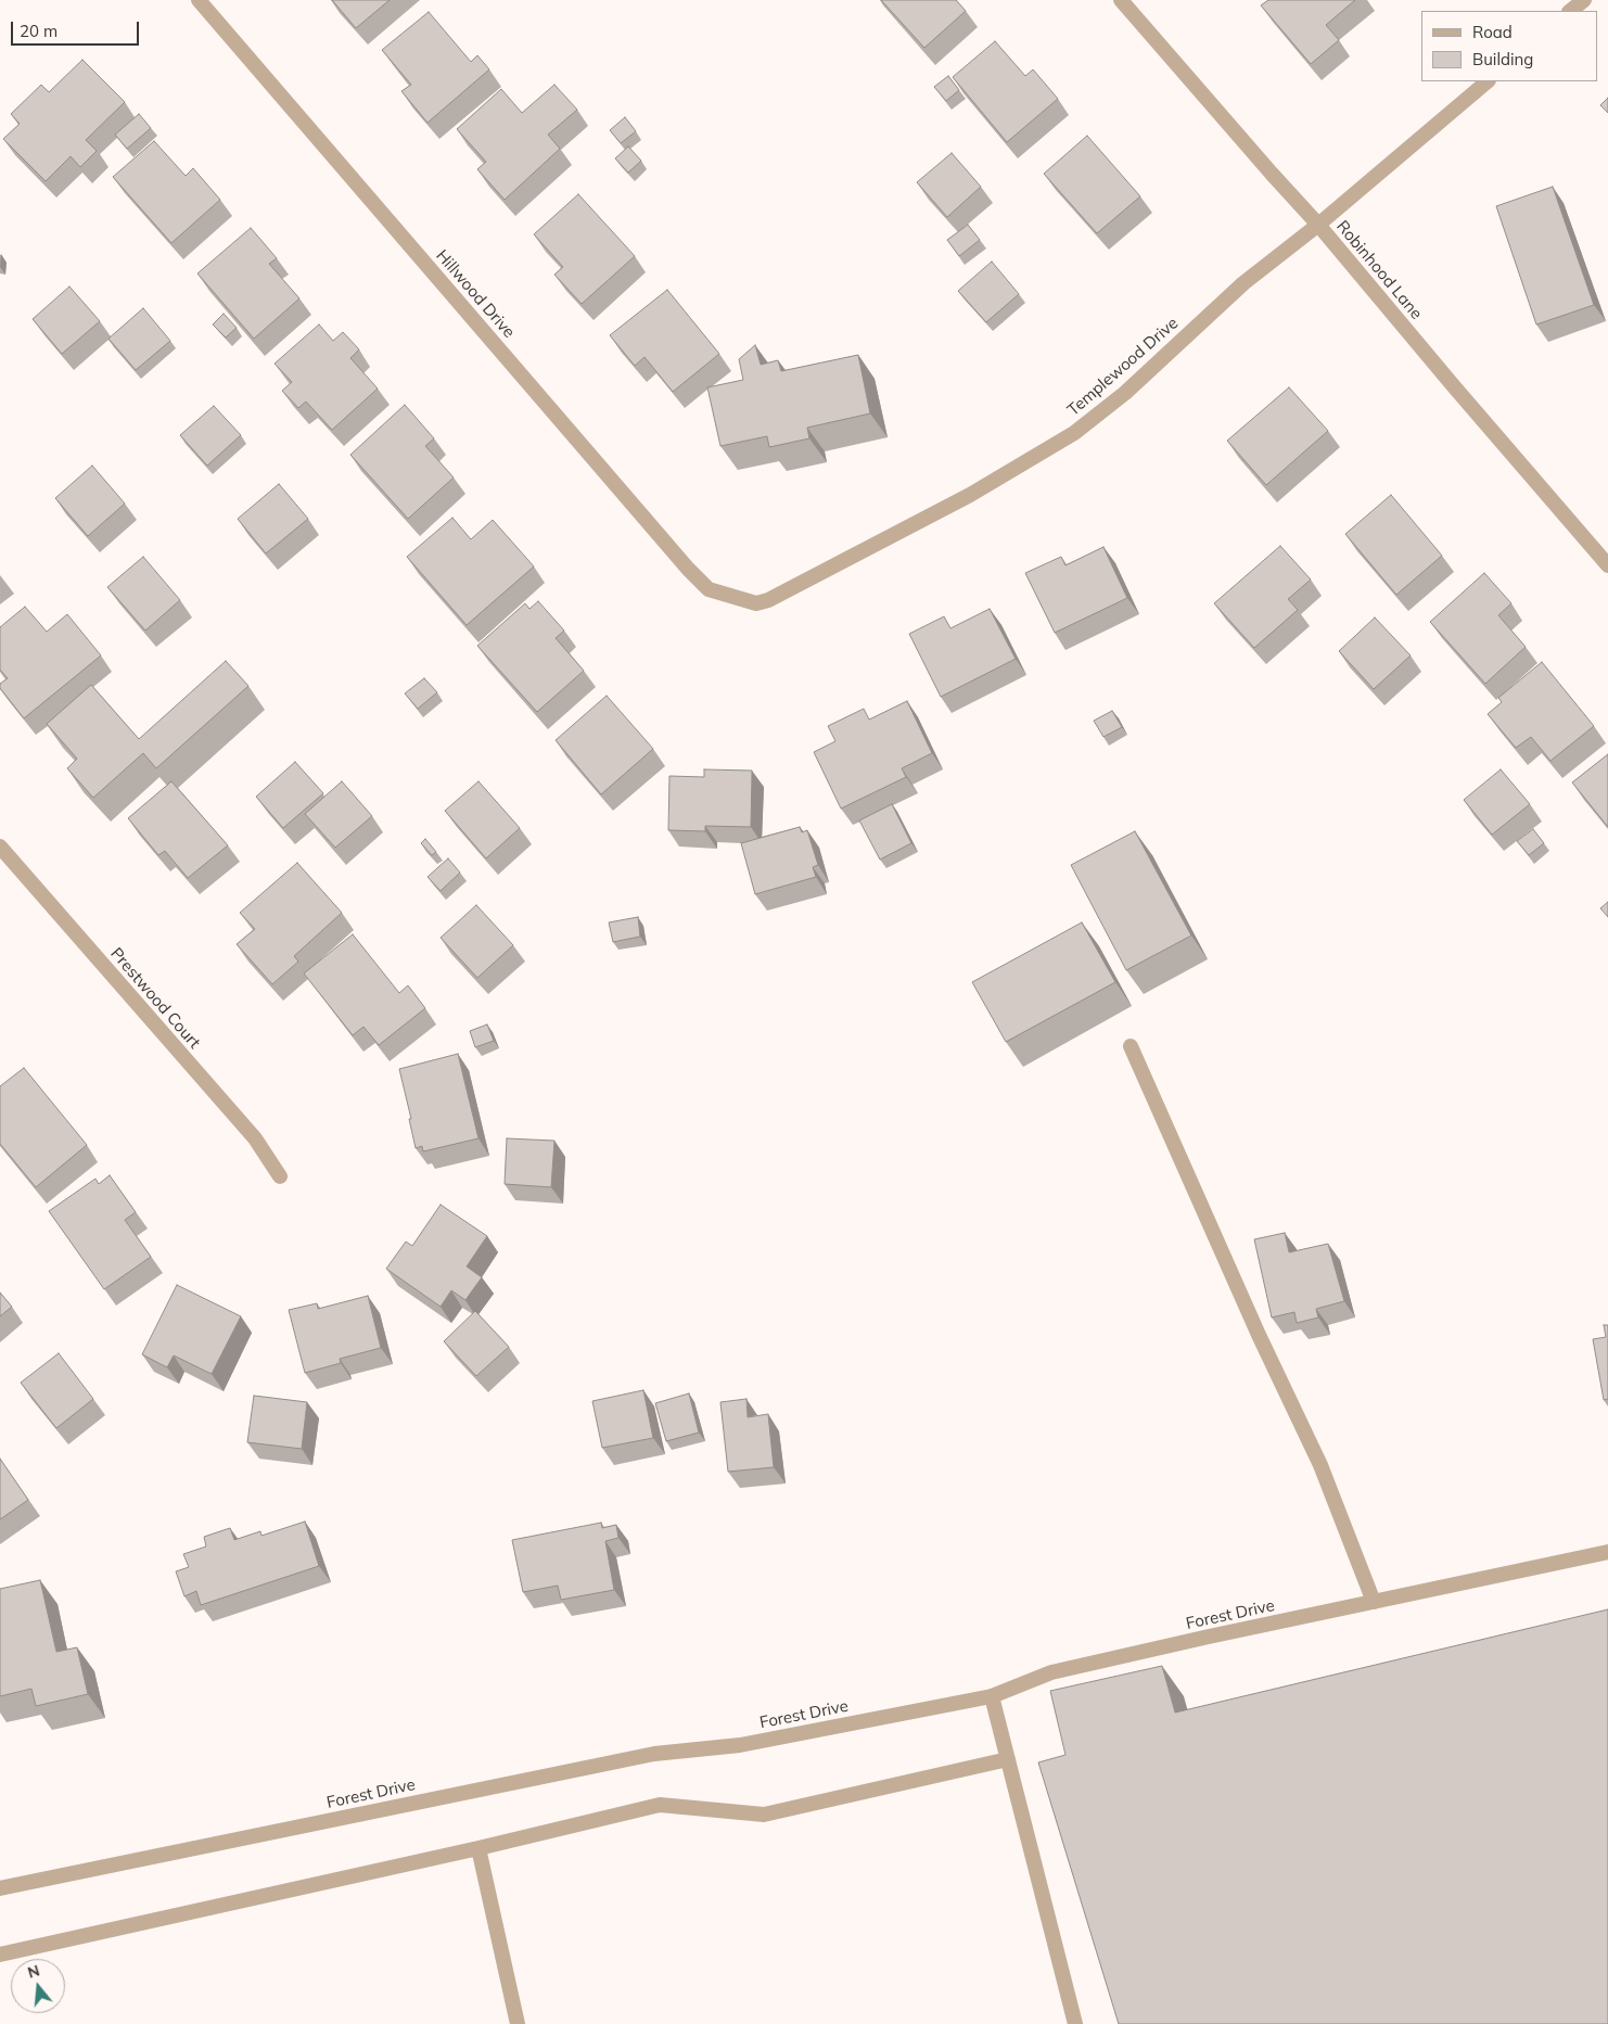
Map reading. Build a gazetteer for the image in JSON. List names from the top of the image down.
{
  "streets": {
    "street": [
      "Robinhood Lane",
      "Hillwood Drive",
      "Templewood Drive",
      "Prestwood Court",
      "Forest Drive"
    ]
  },
  "crossings": [
    ["Robinhood Lane", "Templewood Drive"],
    ["Hillwood Drive", "Templewood Drive"]
  ],
  "legend": ["Road", "Building"],
  "scale_bar": "20 m",
  "north": "top"
}
